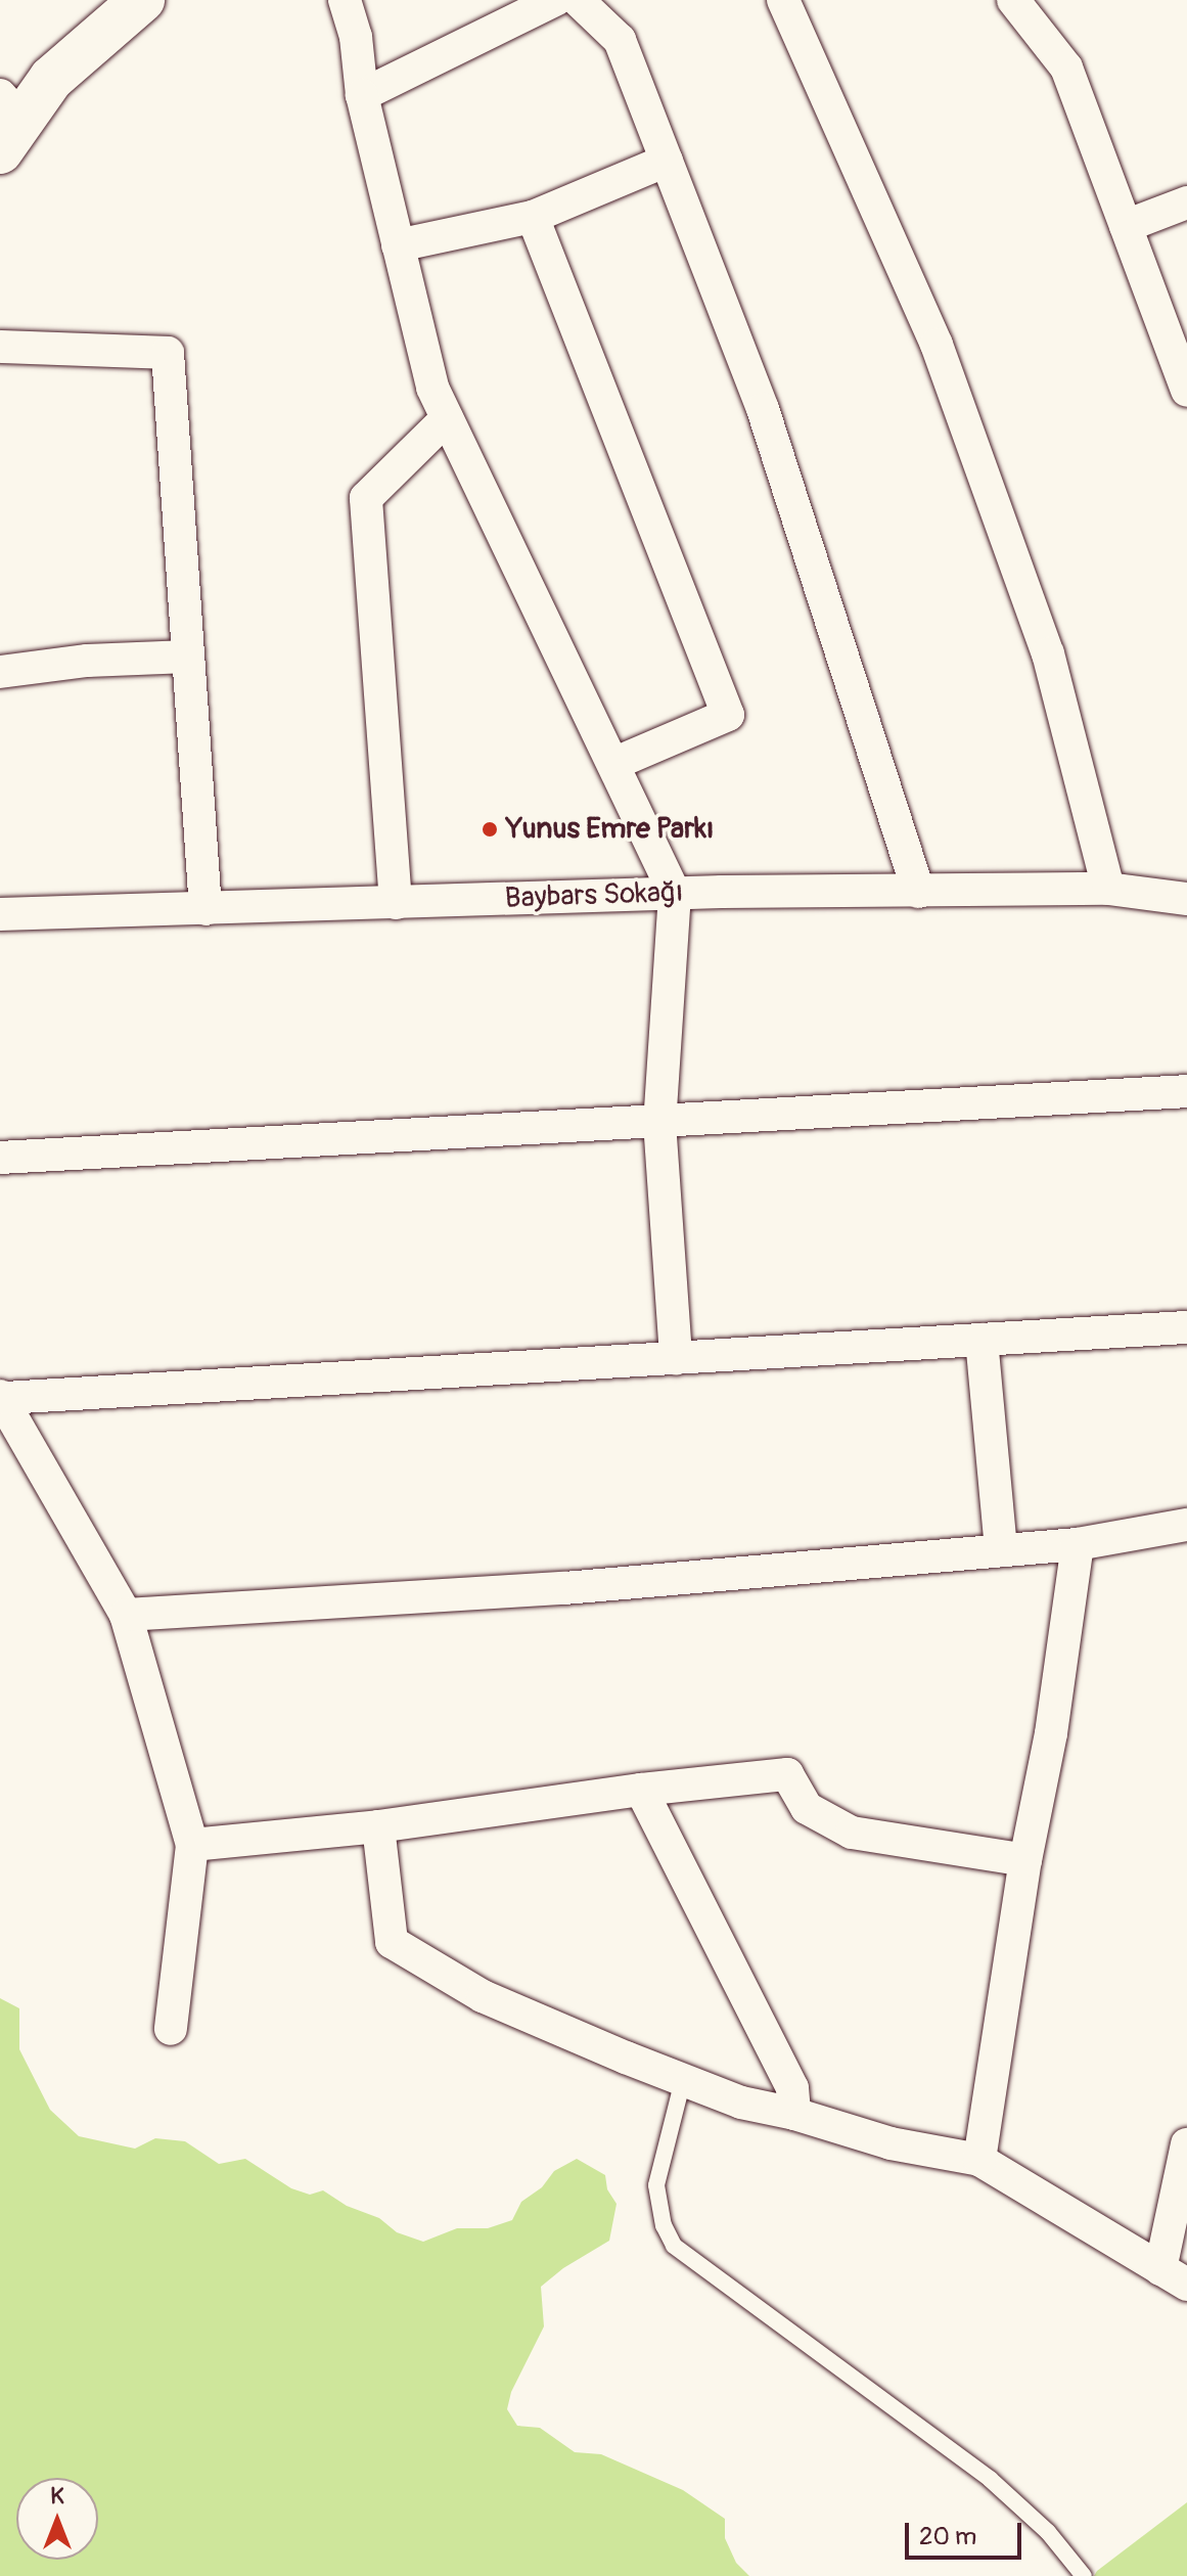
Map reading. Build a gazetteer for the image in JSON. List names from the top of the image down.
{
  "streets": {
    "street": ["Baybars Sokağı"]
  },
  "places": ["Yunus Emre Parkı"],
  "scale_bar": "20 m",
  "north": "top"
}
